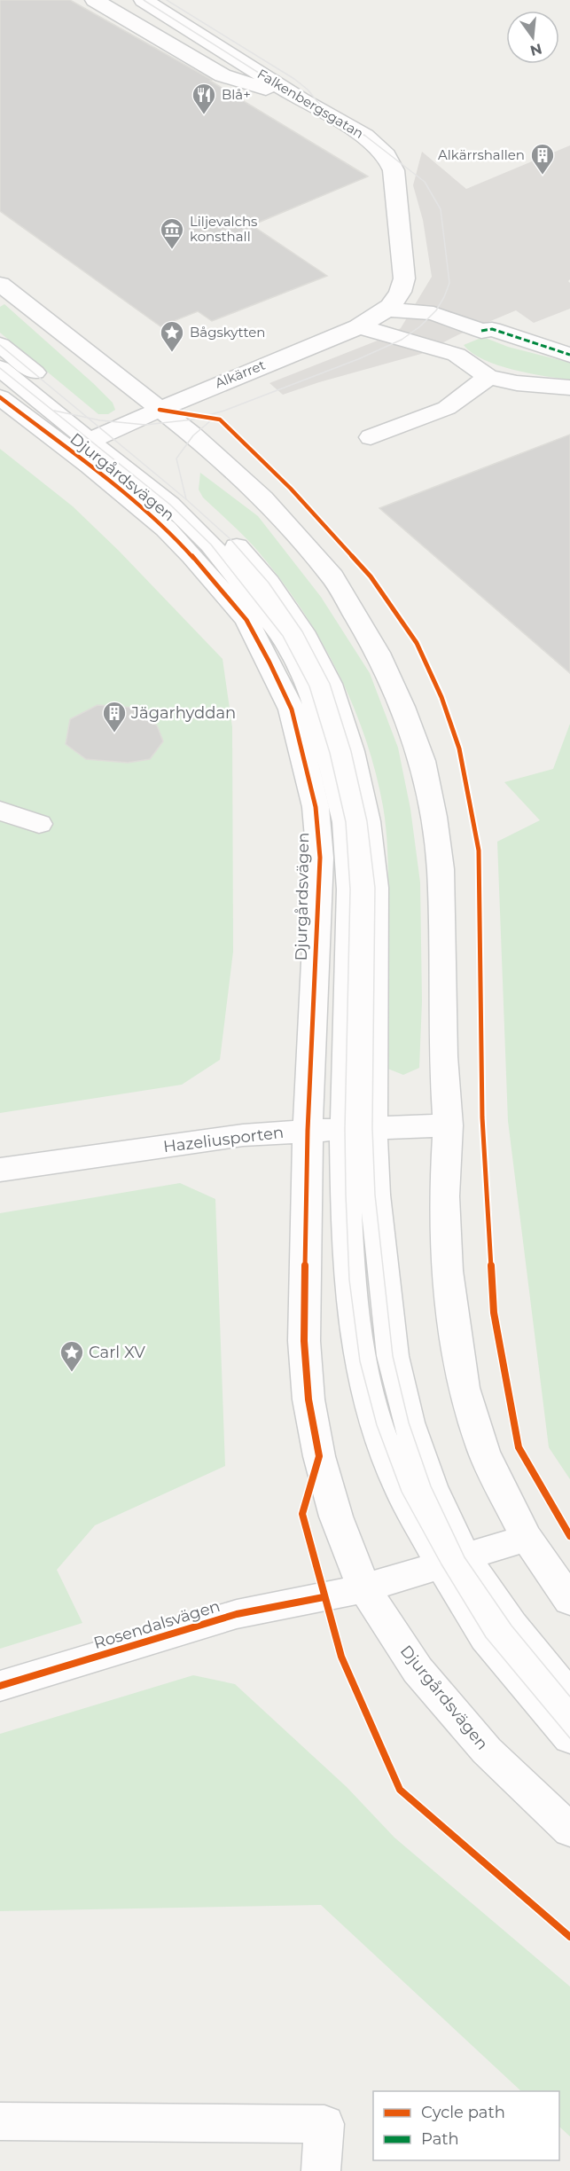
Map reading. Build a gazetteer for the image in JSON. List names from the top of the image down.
{
  "streets": {
    "street": [
      "Falkenbergsgatan",
      "Alkärret",
      "Djurgårdsvägen",
      "Hazeliusporten",
      "Rosendalsvägen"
    ]
  },
  "crossings": [
    ["Falkenbergsgatan", "Alkärret"],
    ["Alkärret", "Djurgårdsvägen"],
    ["Djurgårdsvägen", "Hazeliusporten"],
    ["Djurgårdsvägen", "Rosendalsvägen"]
  ],
  "places": {
    "restaurant": ["Blå+"],
    "building": ["Alkärrshallen", "Jägarhyddan"],
    "museum": ["Liljevalchs konsthall"],
    "place": ["Bågskytten", "Carl XV"]
  },
  "legend": ["Cycle path", "Path"],
  "north": "bottom"
}
